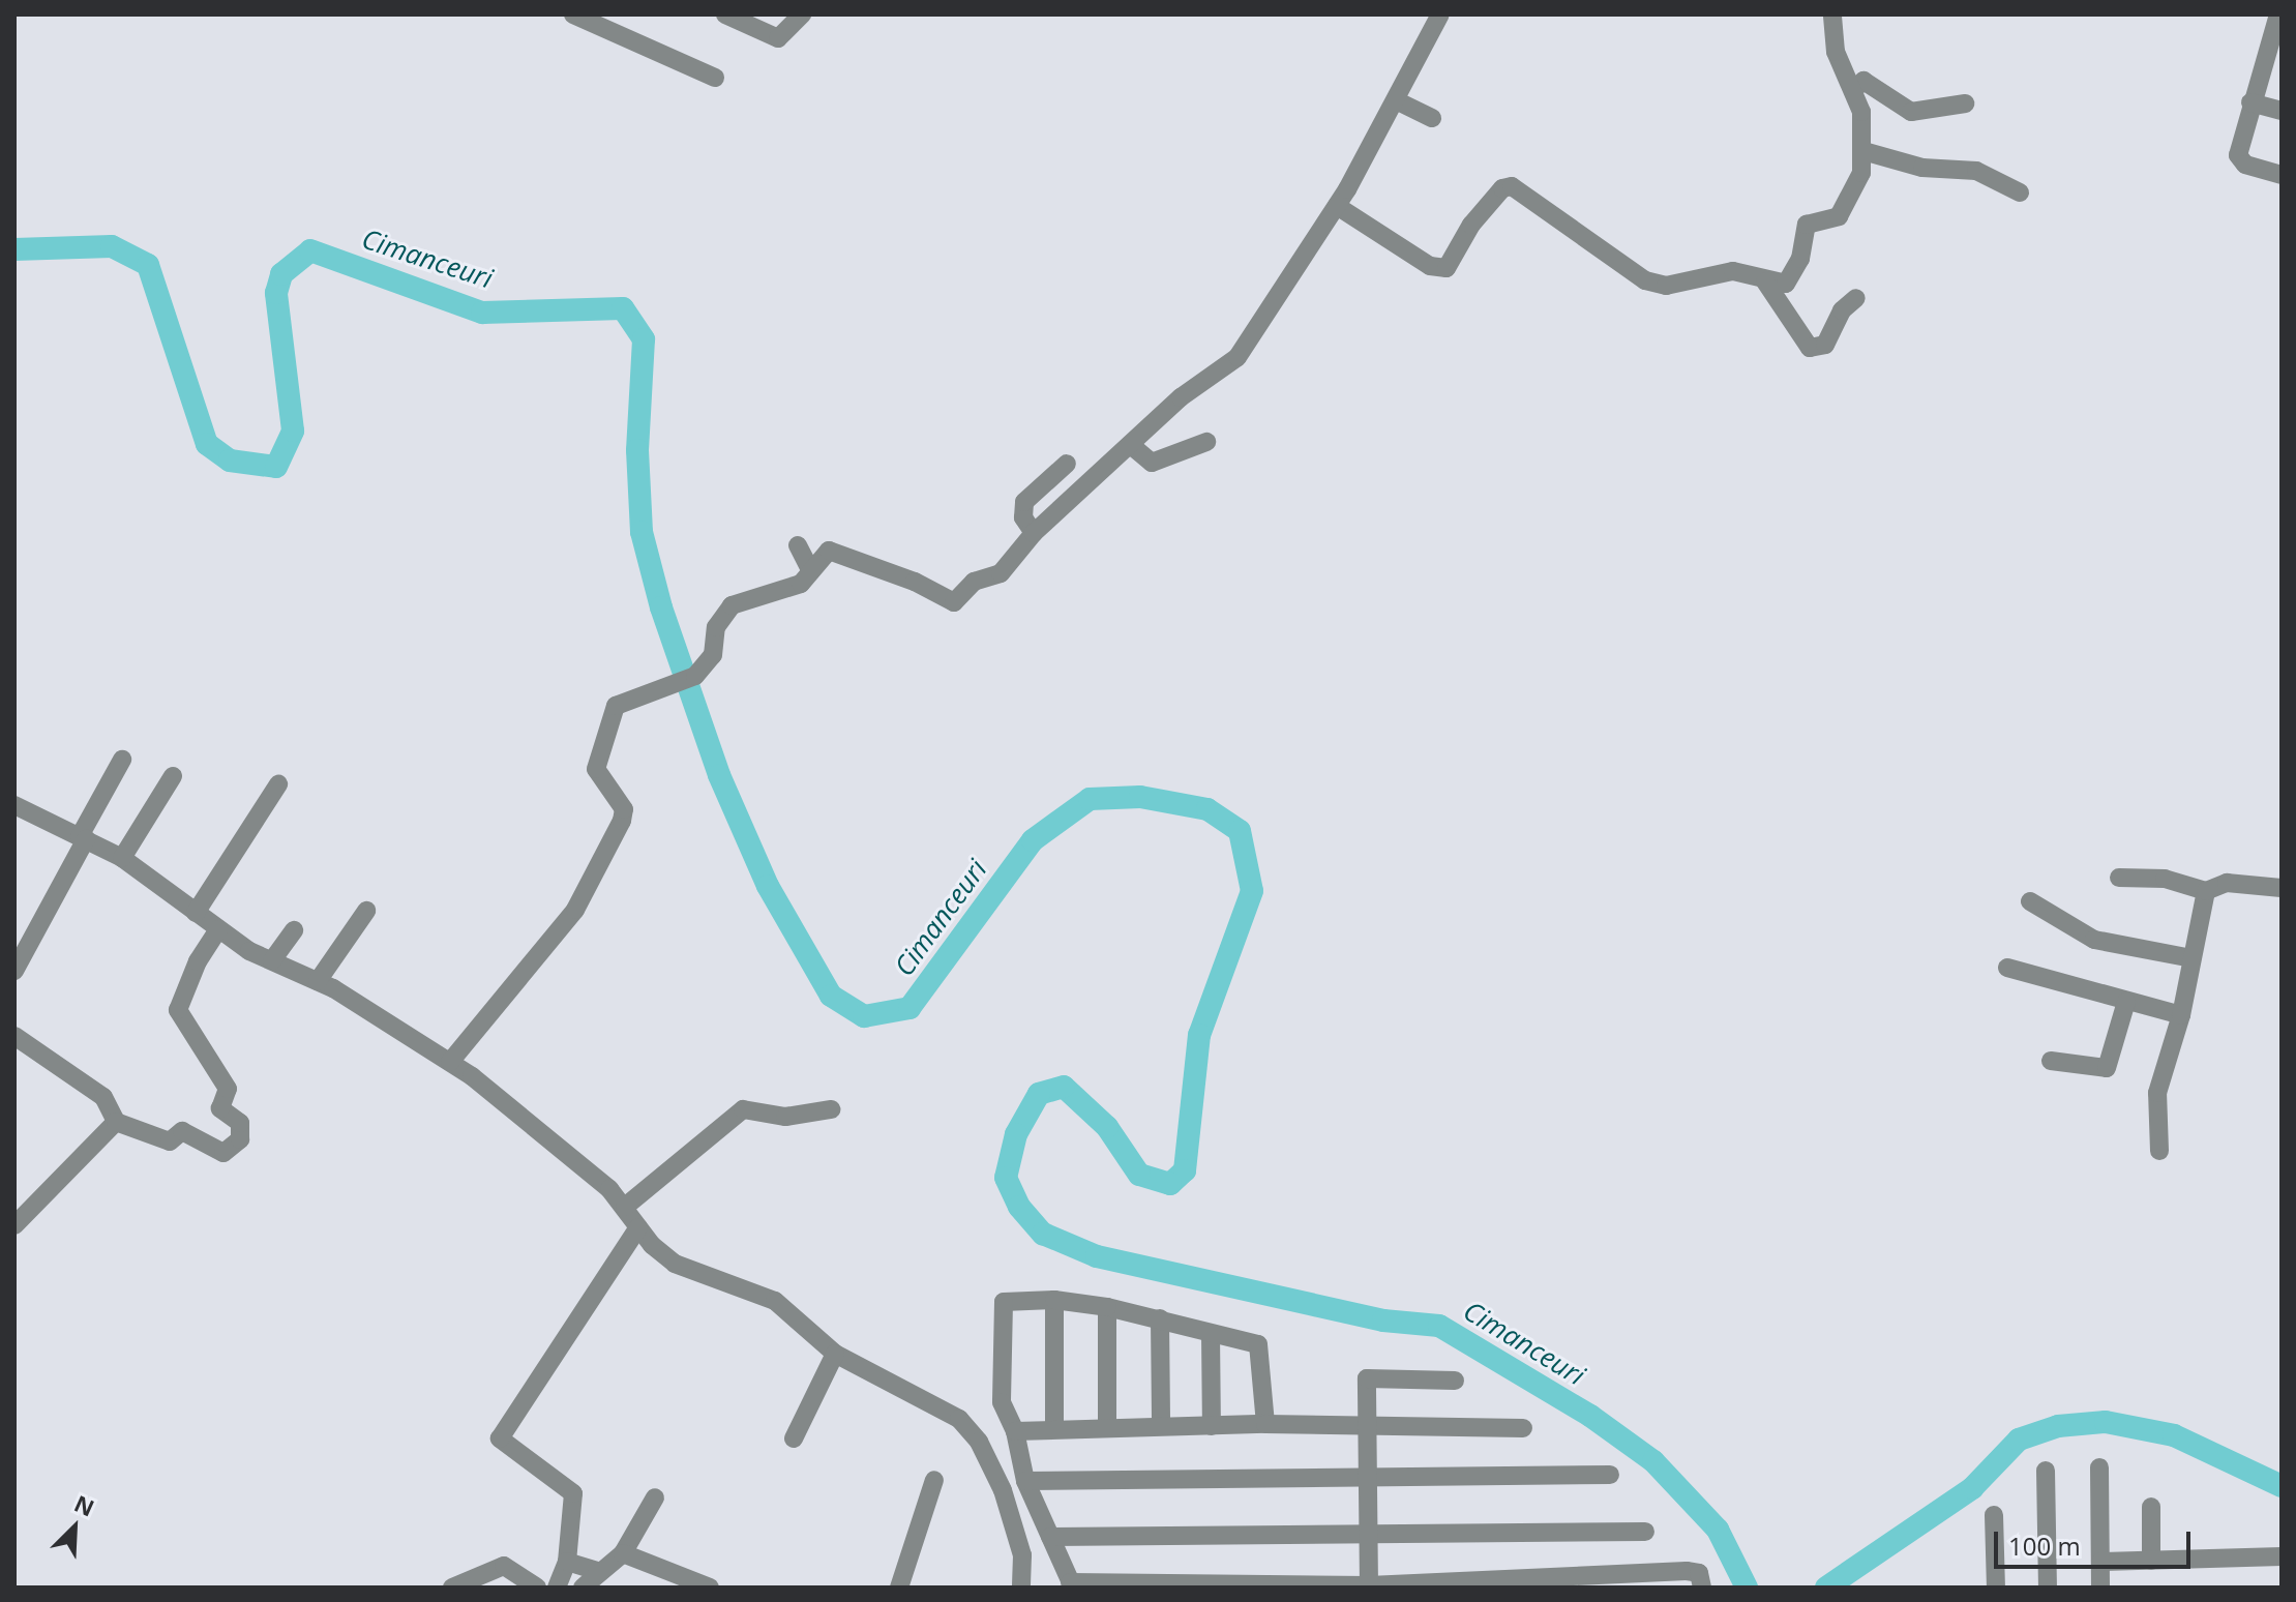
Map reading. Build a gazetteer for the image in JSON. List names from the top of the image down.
{
  "water": ["Cimanceuri"],
  "scale_bar": "100 m",
  "north": "top right"
}
